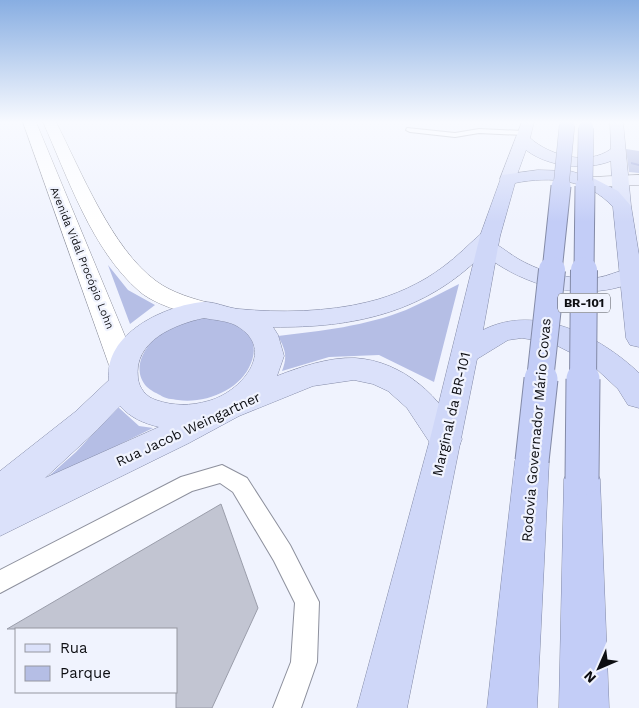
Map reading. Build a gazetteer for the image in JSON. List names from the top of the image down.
{
  "streets": {
    "highway": ["BR-101", "Marginal da BR-101", "Rodovia Governador Mário Covas"],
    "main road": ["Rua Jacob Weingartner"],
    "street": ["Avenida Vidal Procópio Lohn"]
  },
  "crossings": [
    ["Avenida Vidal Procópio Lohn", "Rua Jacob Weingartner"],
    ["Marginal da BR-101", "Rua Jacob Weingartner"]
  ],
  "legend": ["Rua", "Parque"],
  "north": "bottom left"
}
